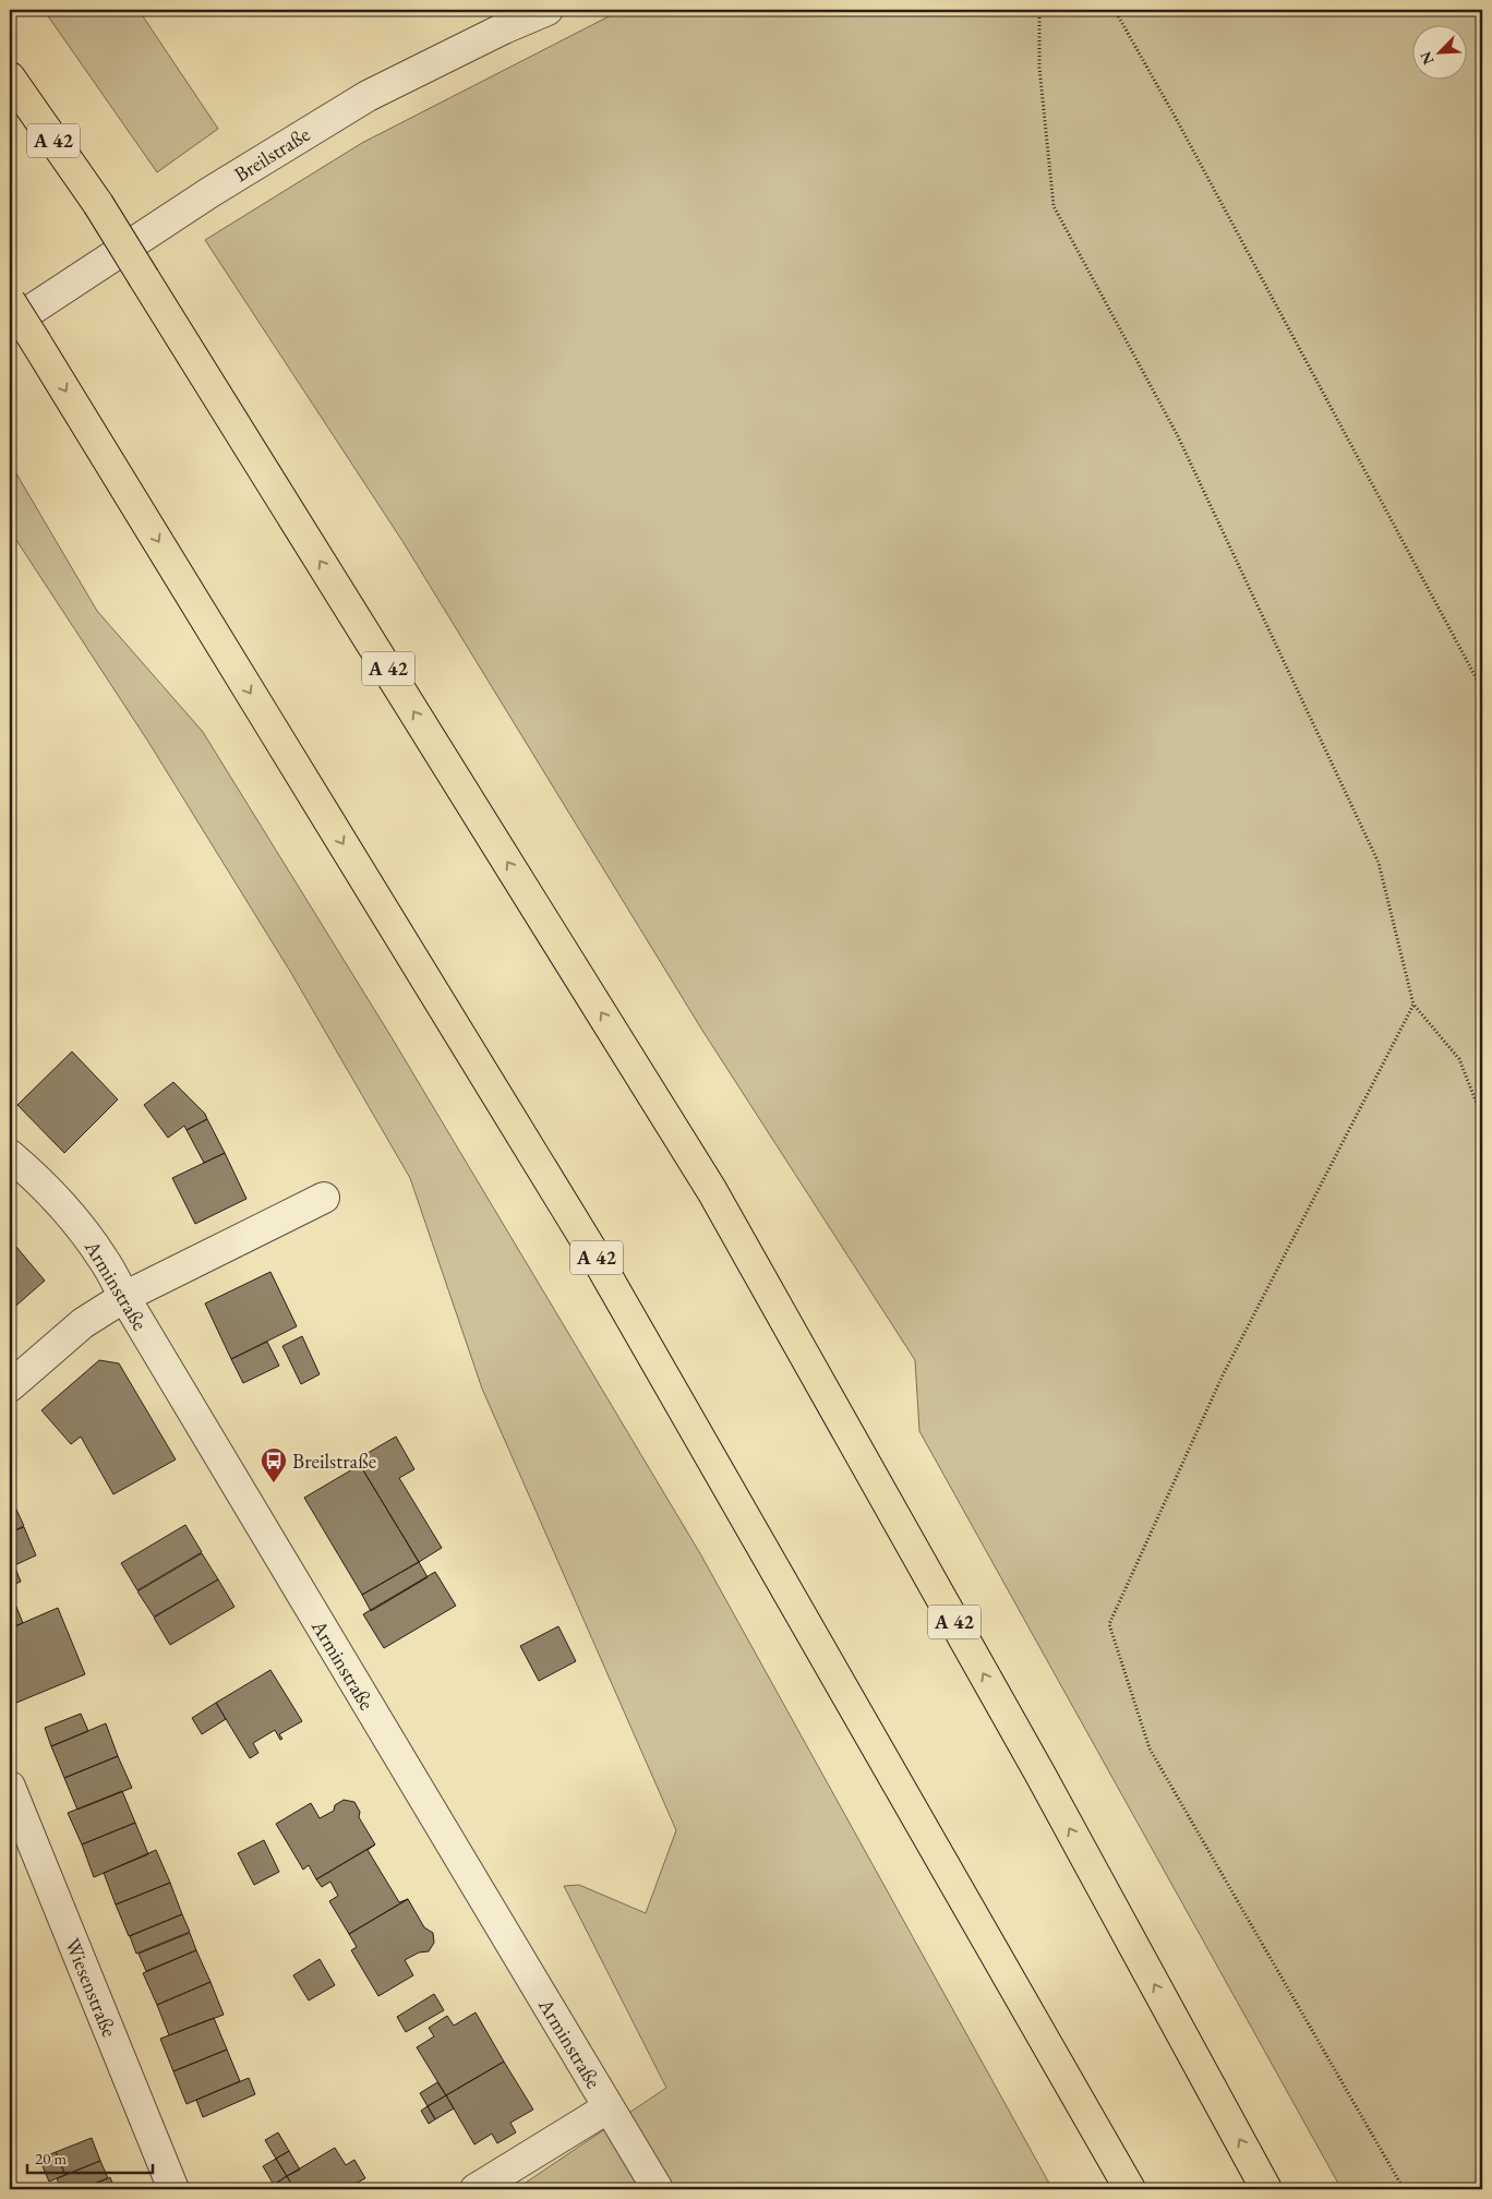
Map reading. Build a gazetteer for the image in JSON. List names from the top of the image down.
{
  "streets": {
    "highway": ["A 42"],
    "street": ["Breilstraße", "Arminstraße", "Wiesenstraße"]
  },
  "places": {
    "bus stop": ["Breilstraße"]
  },
  "scale_bar": "20 m",
  "north": "bottom left"
}
